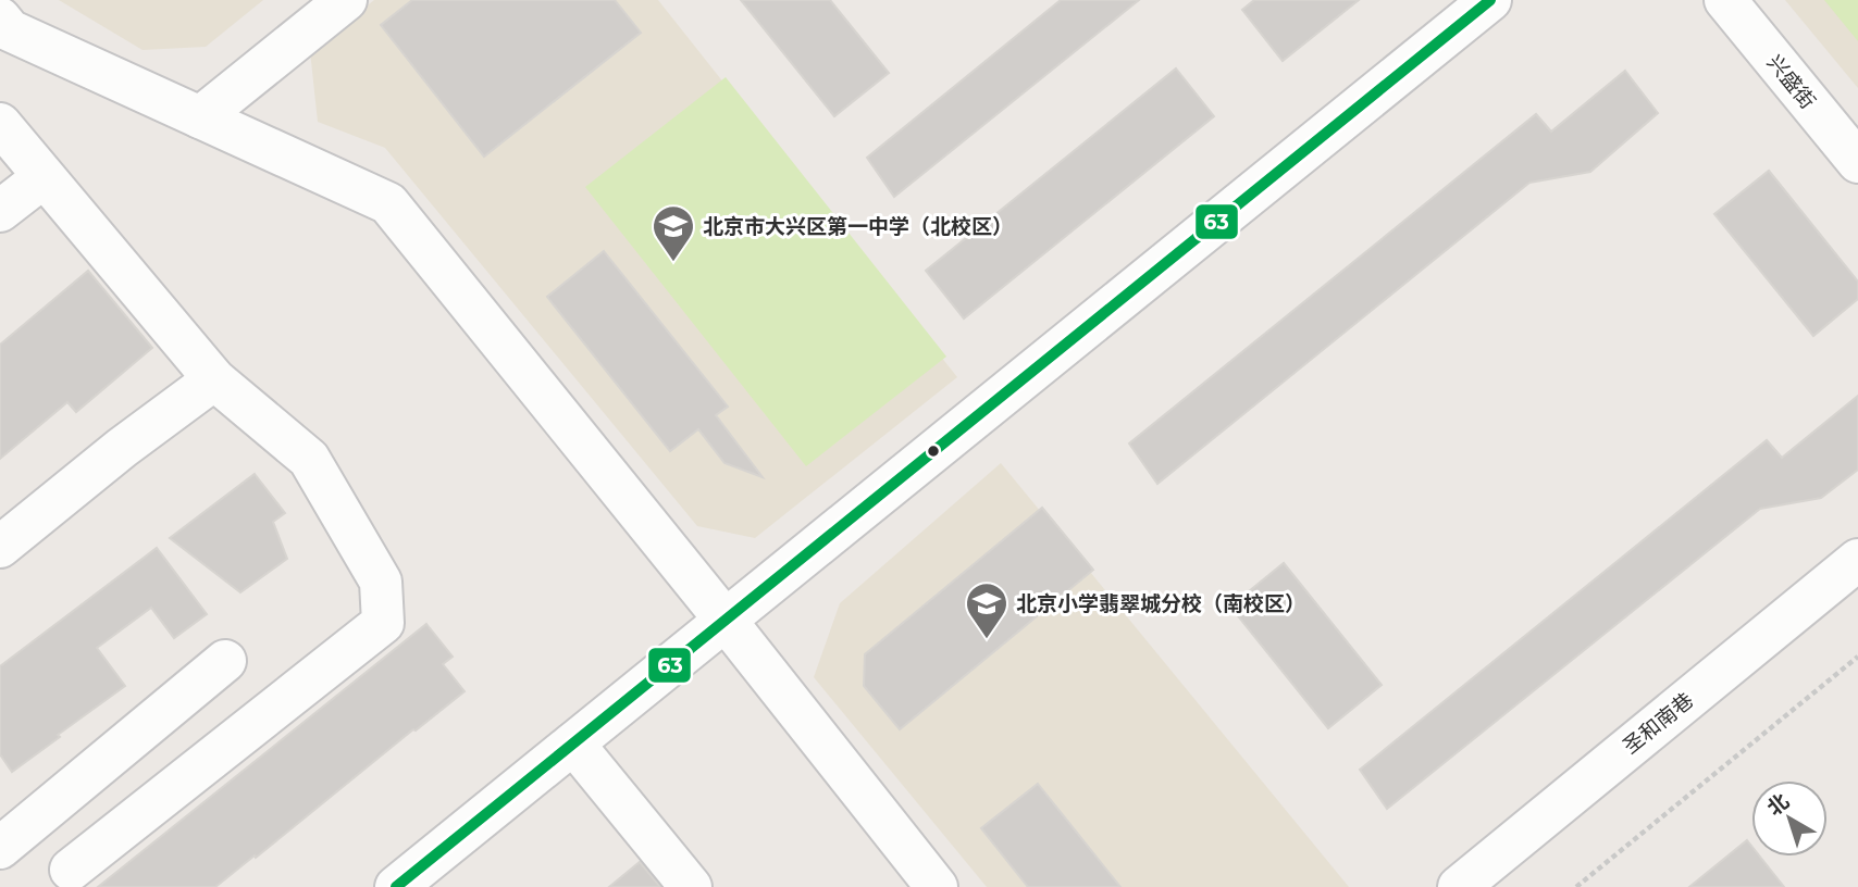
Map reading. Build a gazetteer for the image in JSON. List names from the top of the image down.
{
  "streets": {
    "street": ["兴盛街", "圣和南巷"]
  },
  "places": {
    "school or university": ["北京市大兴区第一中学（北校区）", "北京小学翡翠城分校（南校区）"]
  },
  "lines": ["transit line 63"],
  "north": "top left"
}
